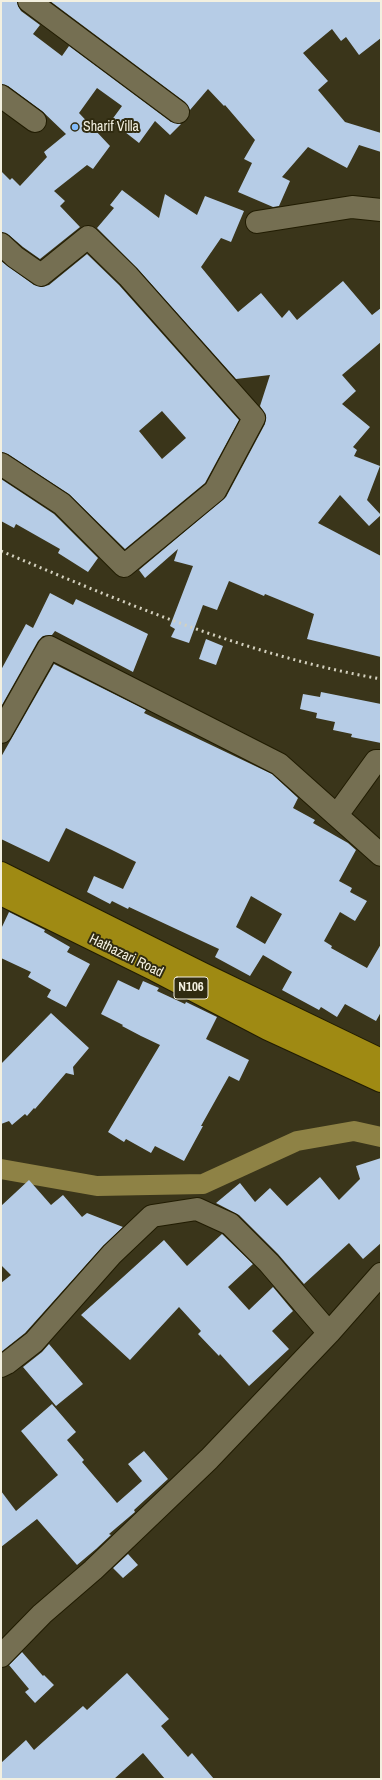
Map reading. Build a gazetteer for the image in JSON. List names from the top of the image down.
{
  "streets": {
    "highway": ["Hathazari Road", "N106"]
  },
  "places": ["Sharif Villa"]
}
